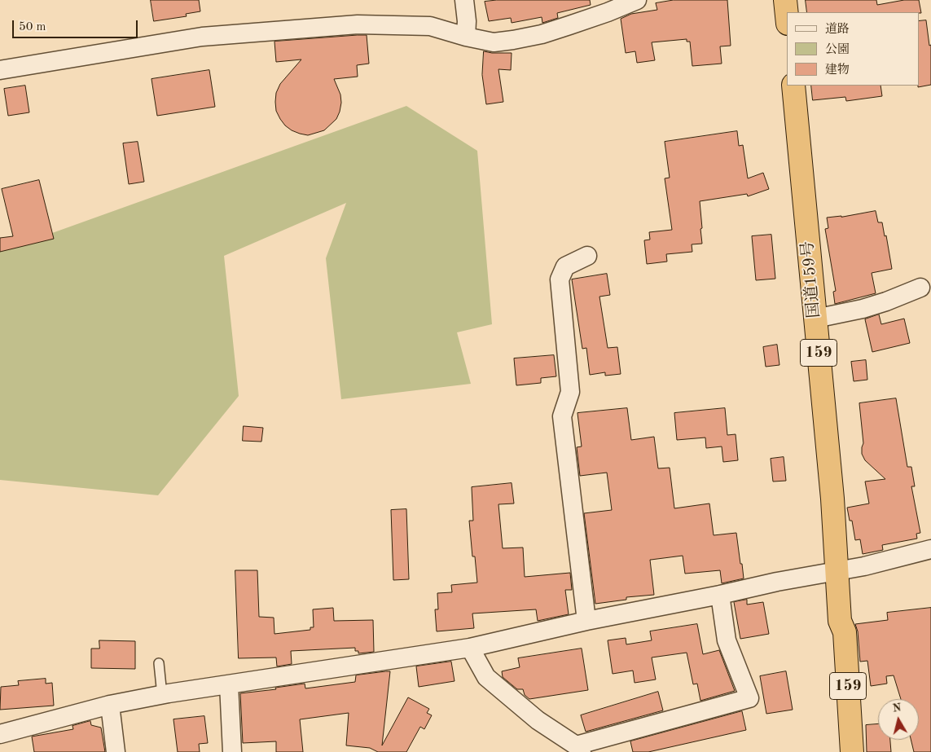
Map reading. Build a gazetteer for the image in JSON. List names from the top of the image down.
{
  "streets": {
    "highway": ["国道159号", "159"]
  },
  "legend": ["道路", "公園", "建物"],
  "scale_bar": "50 m",
  "north": "top"
}
